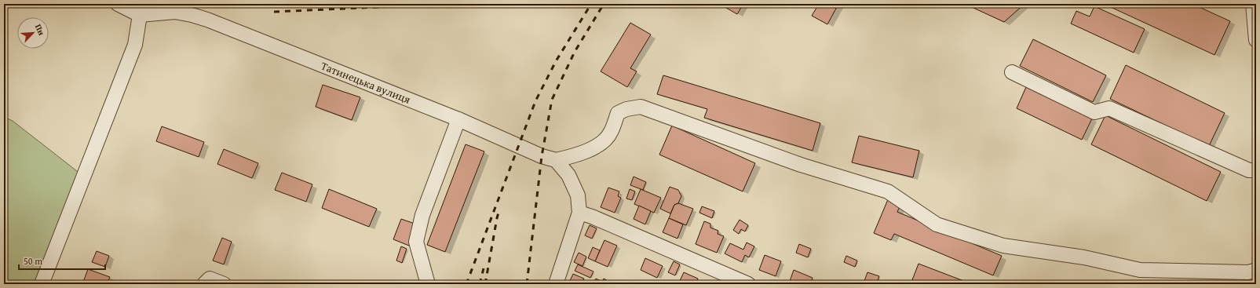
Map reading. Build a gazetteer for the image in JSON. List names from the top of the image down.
{
  "streets": {
    "street": ["Татинецька вулиця"]
  },
  "scale_bar": "50 m",
  "north": "top right"
}
